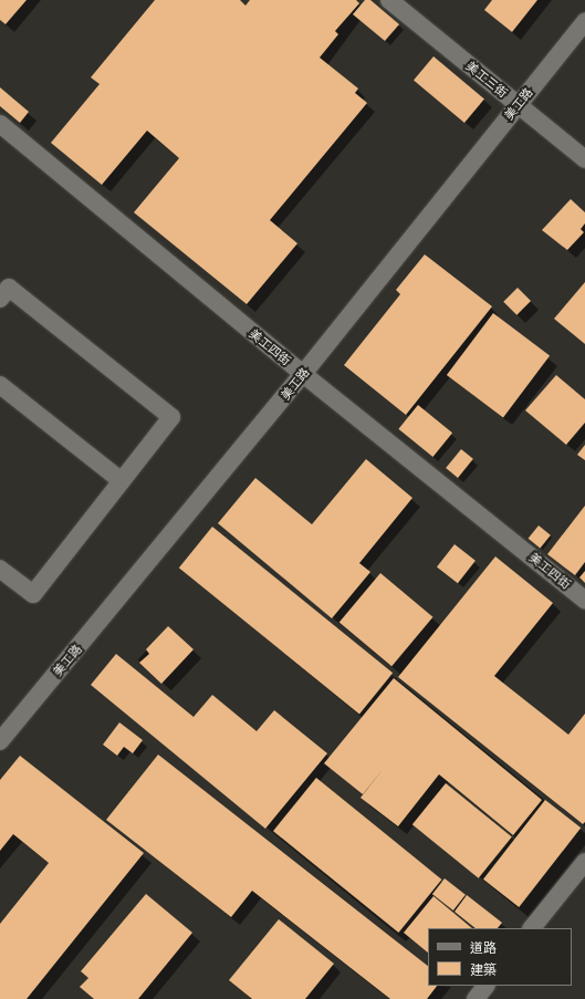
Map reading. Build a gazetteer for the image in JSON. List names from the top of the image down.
{
  "streets": {
    "street": ["美工三街", "美工路", "美工四街"]
  },
  "crossings": [
    ["美工三街", "美工路"],
    ["美工路", "美工四街"]
  ],
  "legend": ["道路", "建築"]
}
